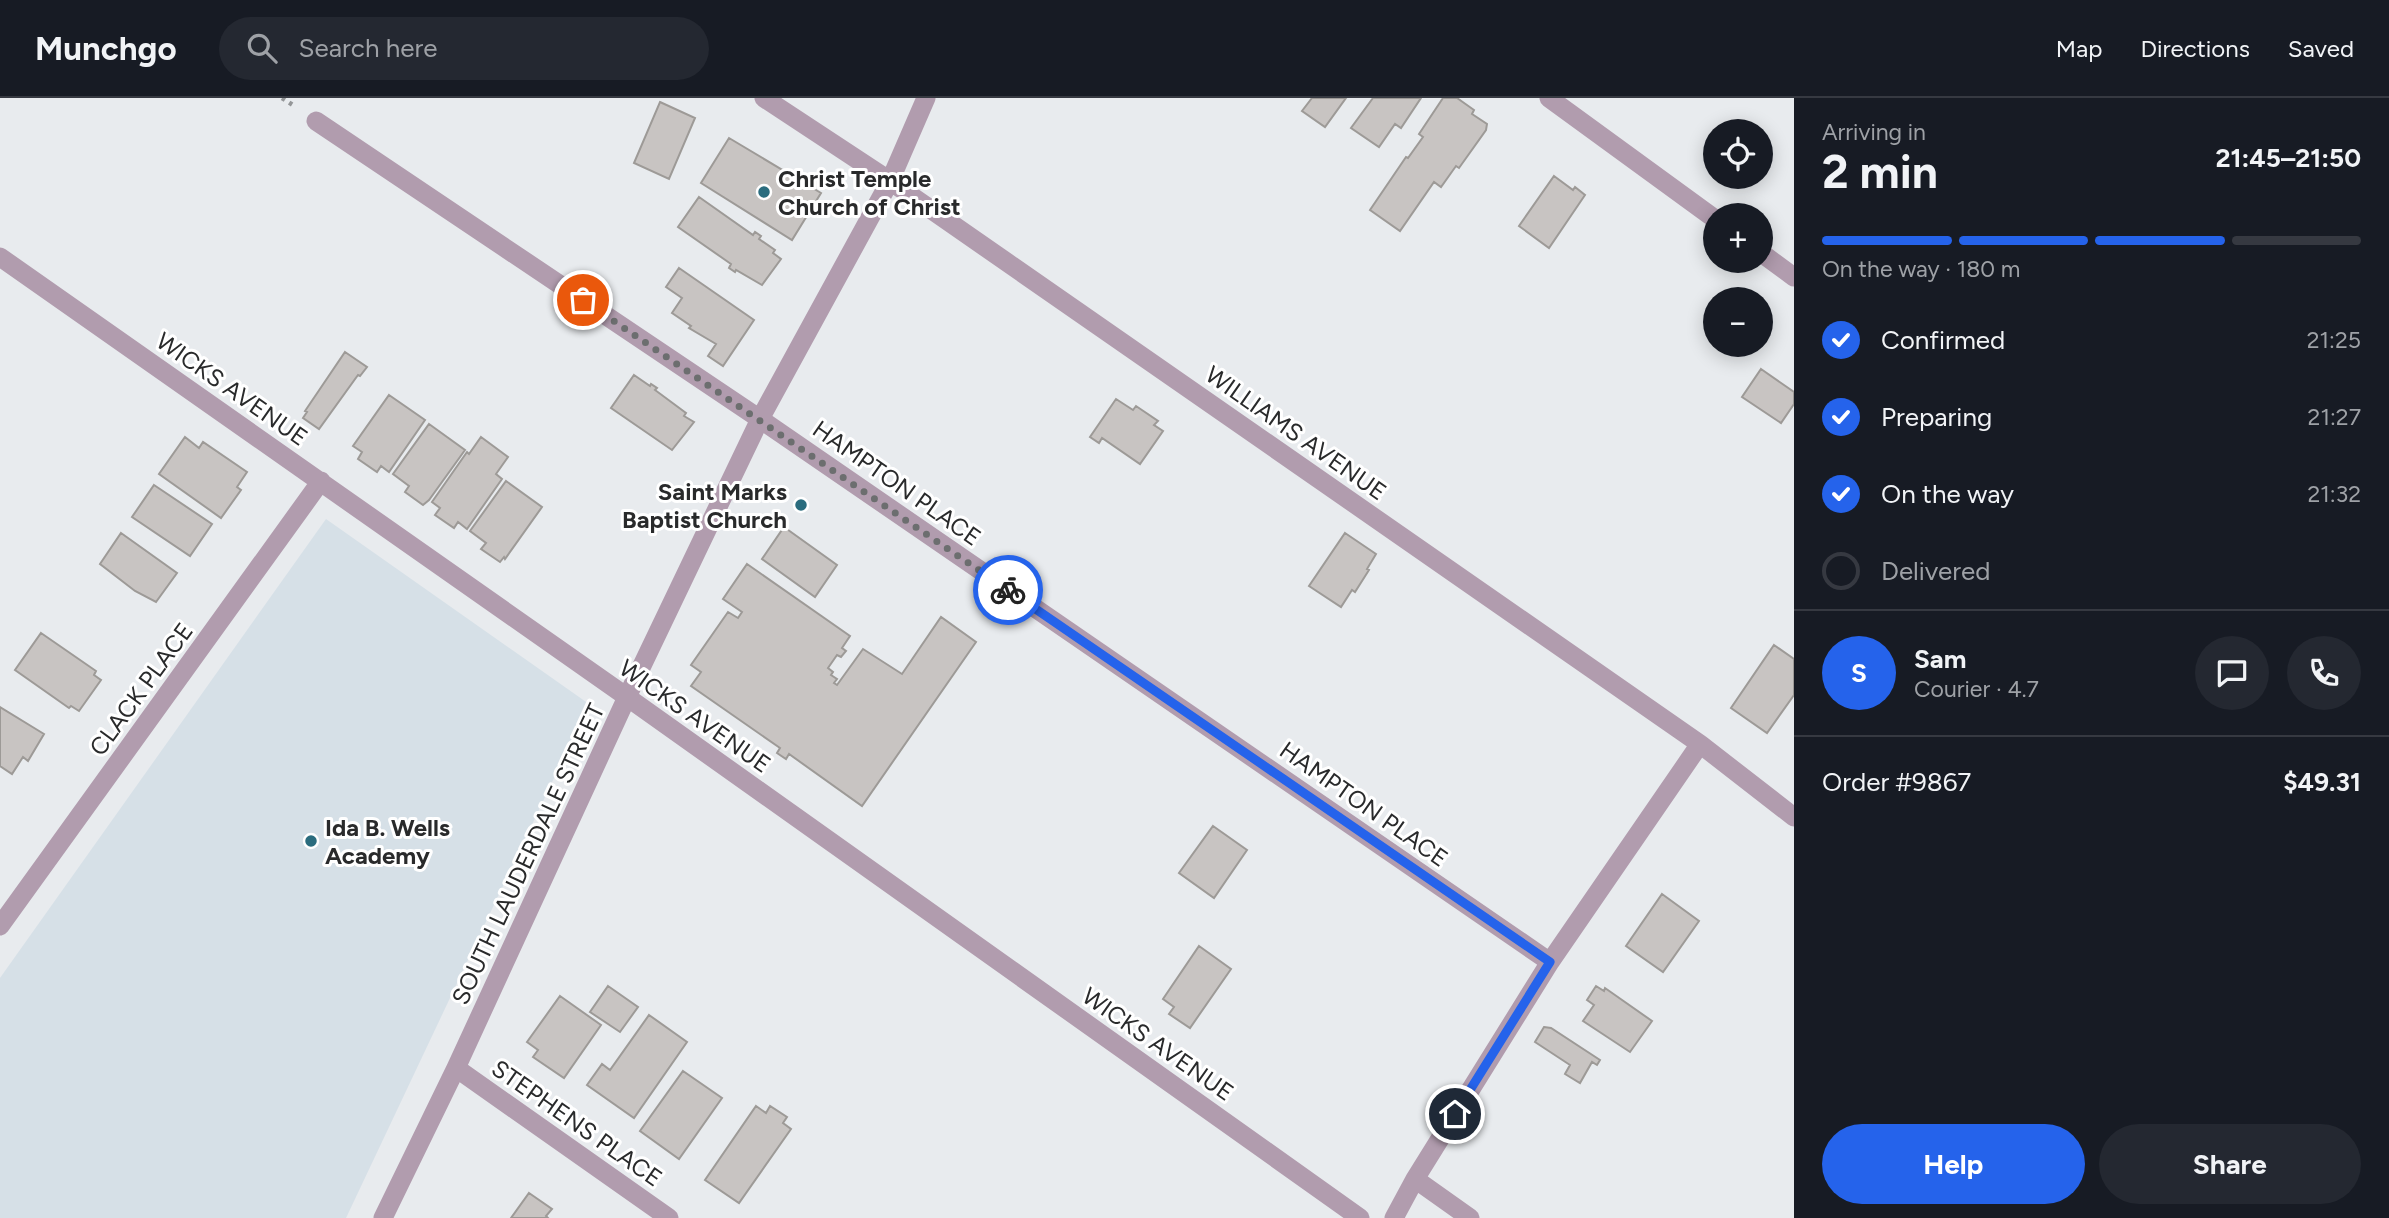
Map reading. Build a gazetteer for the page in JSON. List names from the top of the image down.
{
  "streets": {
    "street": [
      "WICKS AVENUE",
      "WILLIAMS AVENUE",
      "HAMPTON PLACE",
      "CLACK PLACE",
      "SOUTH LAUDERDALE STREET",
      "STEPHENS PLACE"
    ]
  },
  "crossings": [
    ["WICKS AVENUE", "CLACK PLACE"],
    ["WICKS AVENUE", "SOUTH LAUDERDALE STREET"],
    ["WILLIAMS AVENUE", "SOUTH LAUDERDALE STREET"],
    ["HAMPTON PLACE", "SOUTH LAUDERDALE STREET"],
    ["SOUTH LAUDERDALE STREET", "STEPHENS PLACE"]
  ],
  "places": ["Christ Temple Church of Christ", "Saint Marks Baptist Church", "Ida B. Wells Academy"],
  "page": {
    "header": "Munchgo",
    "search": "Search here",
    "nav": ["Map", "Directions", "Saved"],
    "heading": ["2 min", "Arriving in", "21:45–21:50"],
    "panel": [
      "Sam",
      "Courier · 4.7",
      "Order #9867",
      "$49.31"
    ],
    "map_buttons": ["+", "−"],
    "bar": "On the way · 180 m",
    "list": [
      ["Confirmed", "21:25"],
      ["Preparing", "21:27"],
      ["On the way", "21:32"],
      "Delivered"
    ],
    "round": "S",
    "buttons": ["Help", "Share"]
  }
}
